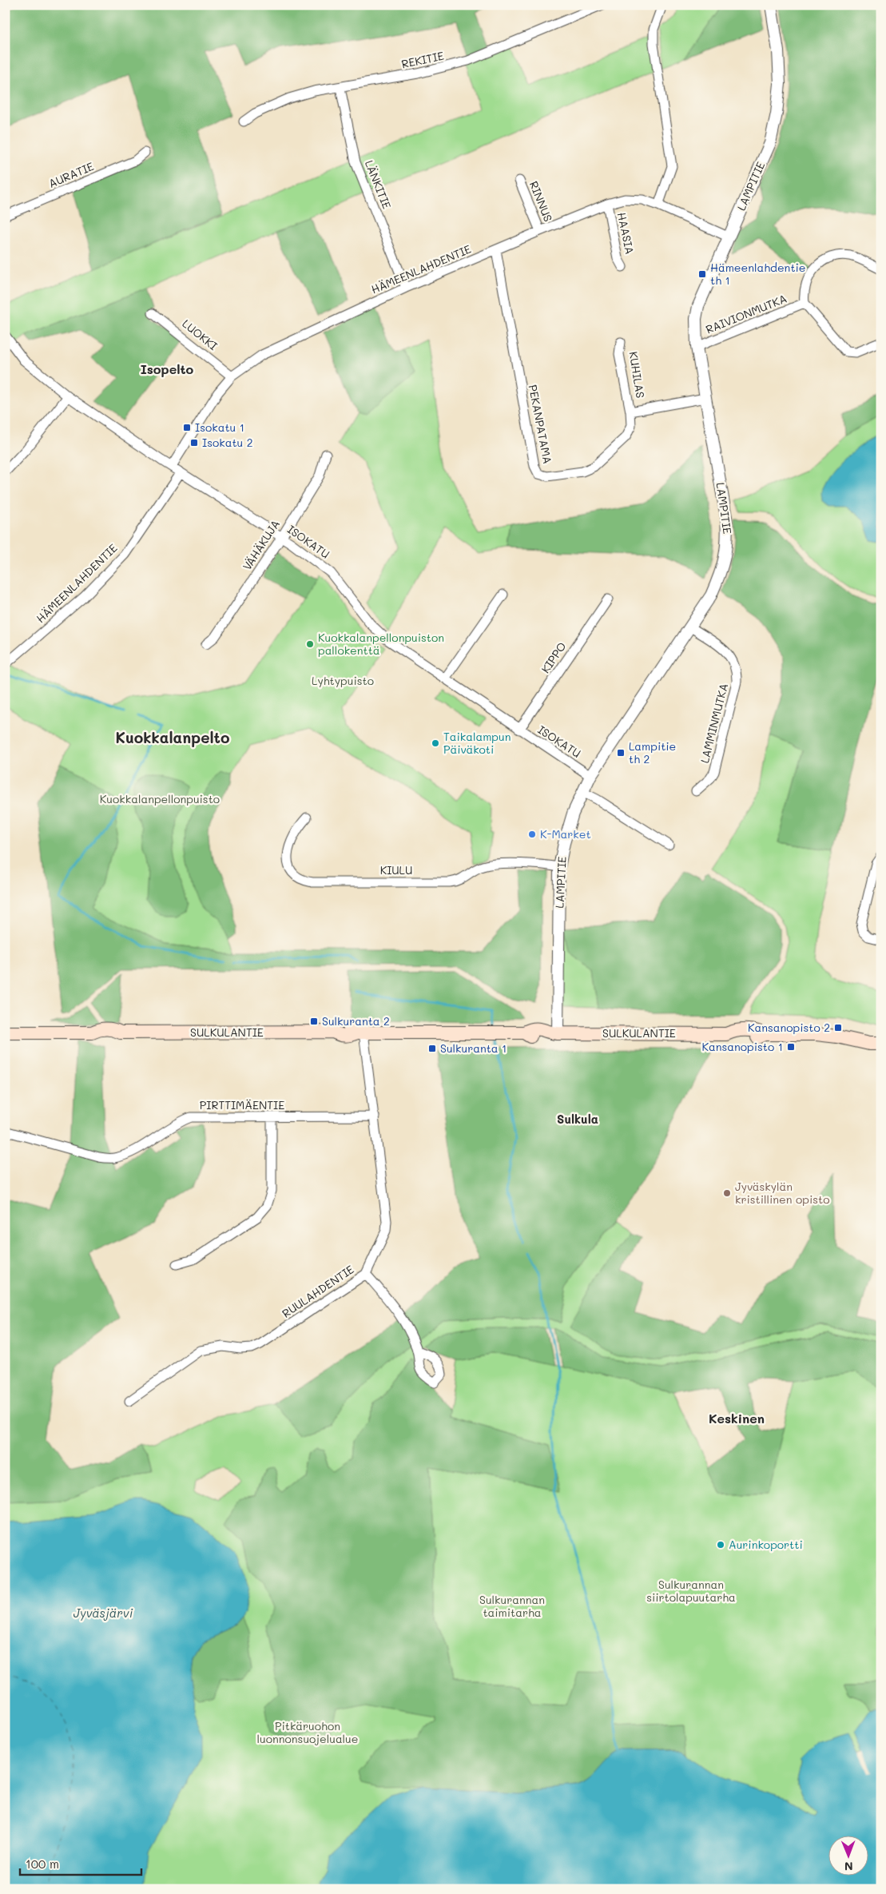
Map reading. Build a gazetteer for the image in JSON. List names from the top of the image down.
{
  "streets": {
    "main road": ["SULKULANTIE"],
    "street": [
      "REKITIE",
      "AURATIE",
      "LÄNKITIE",
      "LAMPITIE",
      "RINNUS",
      "HAASIA",
      "HÄMEENLAHDENTIE",
      "RAIVIONMUTKA",
      "LUOKKI",
      "KUHILAS",
      "PEKANPATAMA",
      "ISOKATU",
      "VÄHÄKUJA",
      "KIPPO",
      "LAMMINMUTKA",
      "KIULU",
      "PIRTTIMÄENTIE",
      "RUULAHDENTIE"
    ]
  },
  "crossings": [
    ["REKITIE", "LÄNKITIE"],
    ["LÄNKITIE", "HÄMEENLAHDENTIE"],
    ["LAMPITIE", "HÄMEENLAHDENTIE"],
    ["LAMPITIE", "RAIVIONMUTKA"],
    ["LAMPITIE", "ISOKATU"],
    ["LAMPITIE", "LAMMINMUTKA"],
    ["LAMPITIE", "KIULU"],
    ["LAMPITIE", "SULKULANTIE"],
    ["RINNUS", "HÄMEENLAHDENTIE"],
    ["HAASIA", "HÄMEENLAHDENTIE"],
    ["HÄMEENLAHDENTIE", "LUOKKI"],
    ["HÄMEENLAHDENTIE", "PEKANPATAMA"],
    ["HÄMEENLAHDENTIE", "ISOKATU"],
    ["KUHILAS", "PEKANPATAMA"],
    ["ISOKATU", "VÄHÄKUJA"],
    ["ISOKATU", "KIPPO"],
    ["SULKULANTIE", "RUULAHDENTIE"],
    ["PIRTTIMÄENTIE", "RUULAHDENTIE"]
  ],
  "districts": [
    "Isopelto",
    "Kuokkalanpelto",
    "Sulkula",
    "Keskinen"
  ],
  "water": ["Jyväsjärvi"],
  "parks": [
    "Lyhtypuisto",
    "Kuokkalanpellonpuisto",
    "Sulkurannan siirtolapuutarha",
    "Sulkurannan taimitarha",
    "Pitkäruohon luonnonsuojelualue"
  ],
  "places": {
    "transit": [
      "Hämeenlahdentie th 1",
      "Isokatu 1",
      "Isokatu 2",
      "Lampitie th 2",
      "Sulkuranta 2",
      "Kansanopisto 2",
      "Kansanopisto 1",
      "Sulkuranta 1"
    ],
    "other": [
      "Kuokkalanpellonpuiston pallokenttä",
      "Taikalampun Päiväkoti",
      "K-Market",
      "Jyväskylän kristillinen opisto",
      "Aurinkoportti"
    ]
  },
  "scale_bar": "100 m",
  "north": "bottom"
}
